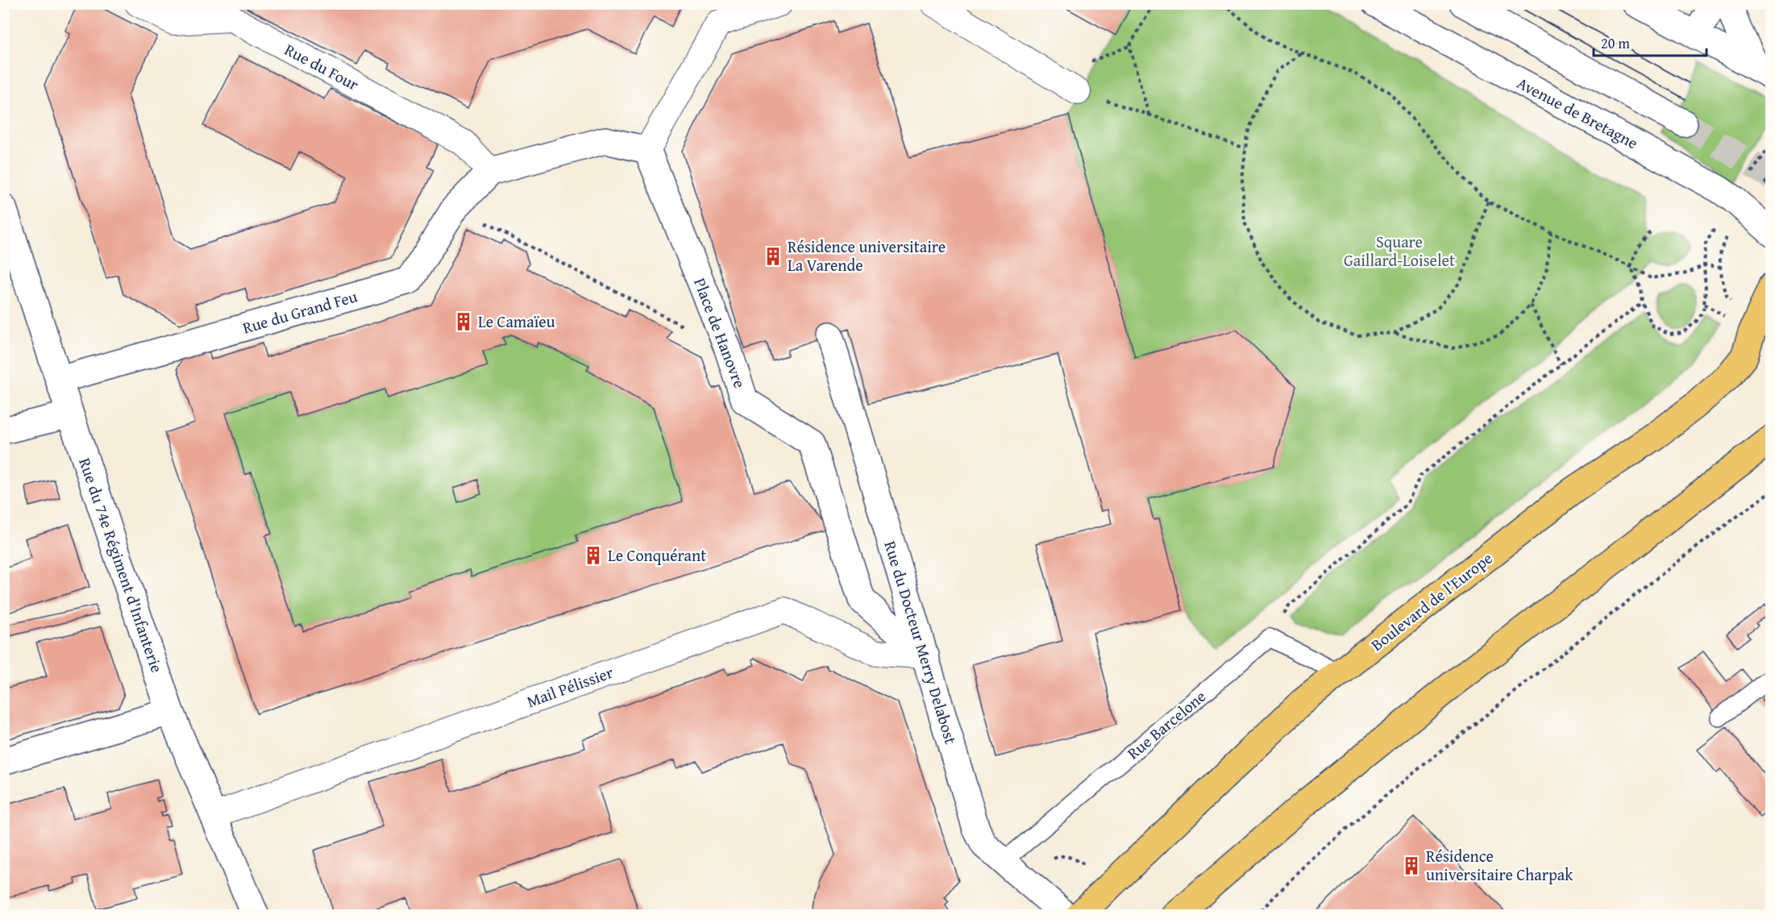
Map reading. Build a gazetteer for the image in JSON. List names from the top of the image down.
{
  "streets": {
    "main road": ["Boulevard de l'Europe"],
    "street": [
      "Rue du Four",
      "Avenue de Bretagne",
      "Rue du Grand Feu",
      "Place de Hanovre",
      "Rue du 74e Régiment d'Infanterie",
      "Rue du Docteur Merry Delabost",
      "Mail Pélissier"
    ],
    "lane": ["Rue Barcelone"]
  },
  "crossings": [
    ["Rue du Four", "Rue du Grand Feu"],
    ["Rue du Grand Feu", "Rue du 74e Régiment d'Infanterie"],
    ["Place de Hanovre", "Rue du Docteur Merry Delabost"],
    ["Place de Hanovre", "Mail Pélissier"],
    ["Rue du 74e Régiment d'Infanterie", "Mail Pélissier"],
    ["Rue du Docteur Merry Delabost", "Mail Pélissier"],
    ["Rue du Docteur Merry Delabost", "Rue Barcelone"]
  ],
  "parks": ["Square Gaillard-Loiselet"],
  "places": {
    "building": [
      "Résidence universitaire La Varende",
      "Le Camaïeu",
      "Le Conquérant",
      "Résidence universitaire Charpak"
    ]
  },
  "scale_bar": "20 m"
}
